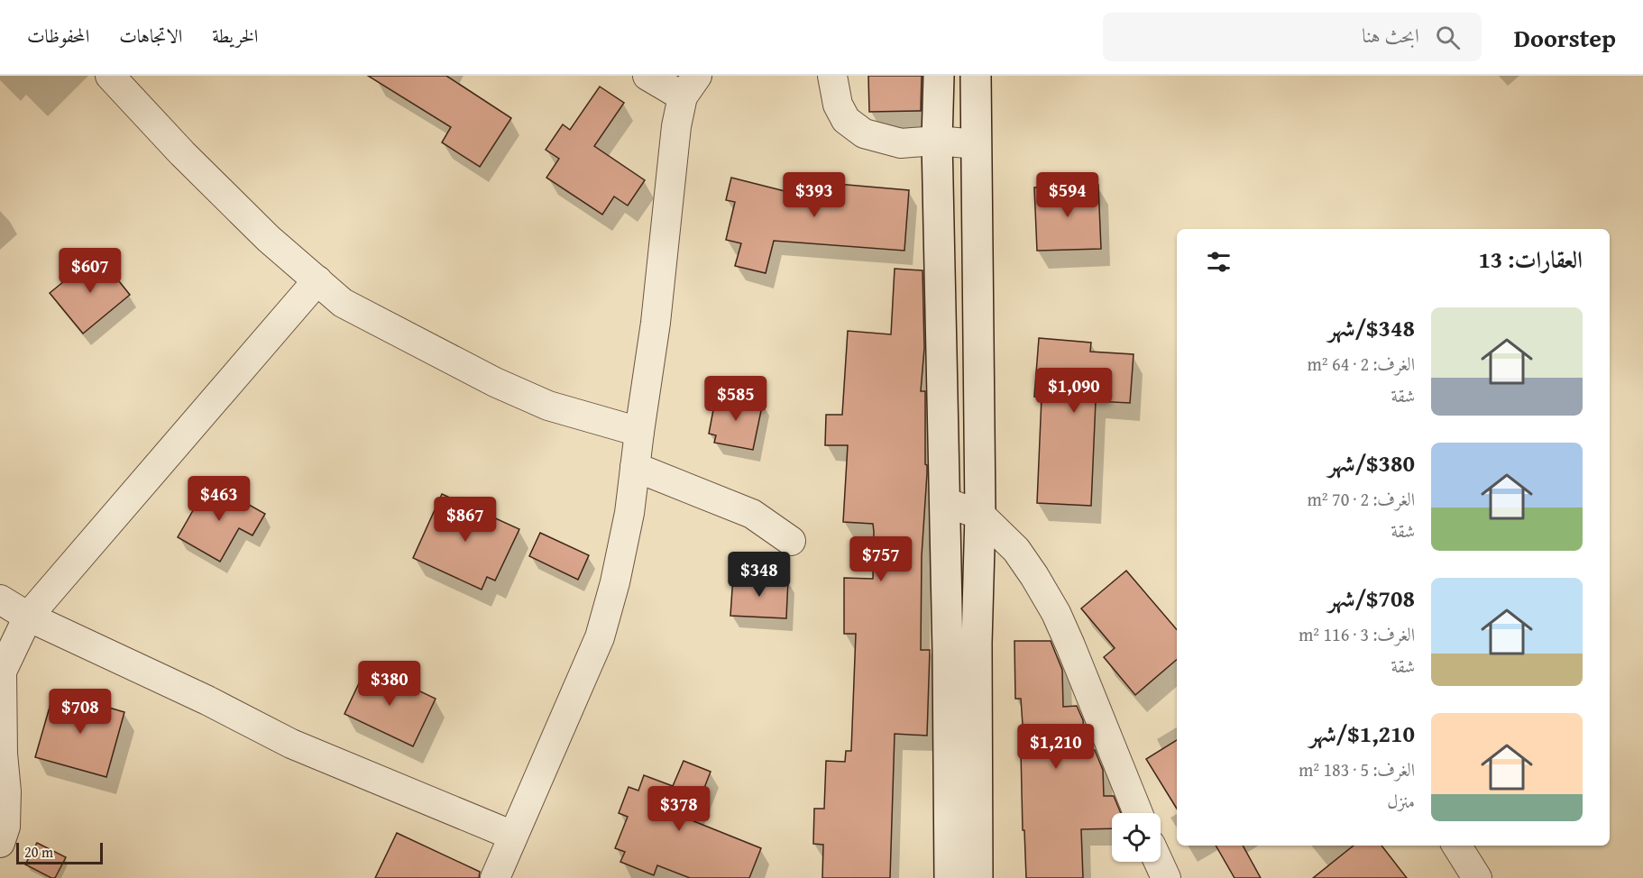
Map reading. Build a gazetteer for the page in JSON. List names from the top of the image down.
{
  "scale_bar": "20 m",
  "page": {
    "header": "Doorstep",
    "search": "ابحث هنا",
    "nav": ["الخريطة", "الاتجاهات", "المحفوظات"],
    "price": [
      "$393",
      "$594",
      "$607",
      "$1,090",
      "$585",
      "$463",
      "$867",
      "$757",
      "$348",
      "$380",
      "$708",
      "$1,210",
      "$378"
    ],
    "heading": "العقارات: 13",
    "list": [
      {
        "name": "$348/شهر",
        "note": "الغرف: 2 · 64 m² · شقة"
      },
      {
        "name": "$380/شهر",
        "note": "الغرف: 2 · 70 m² · شقة"
      },
      {
        "name": "$708/شهر",
        "note": "الغرف: 3 · 116 m² · شقة"
      },
      {
        "name": "$1,210/شهر",
        "note": "الغرف: 5 · 183 m² · منزل"
      }
    ],
    "scale": "20 m"
  }
}
